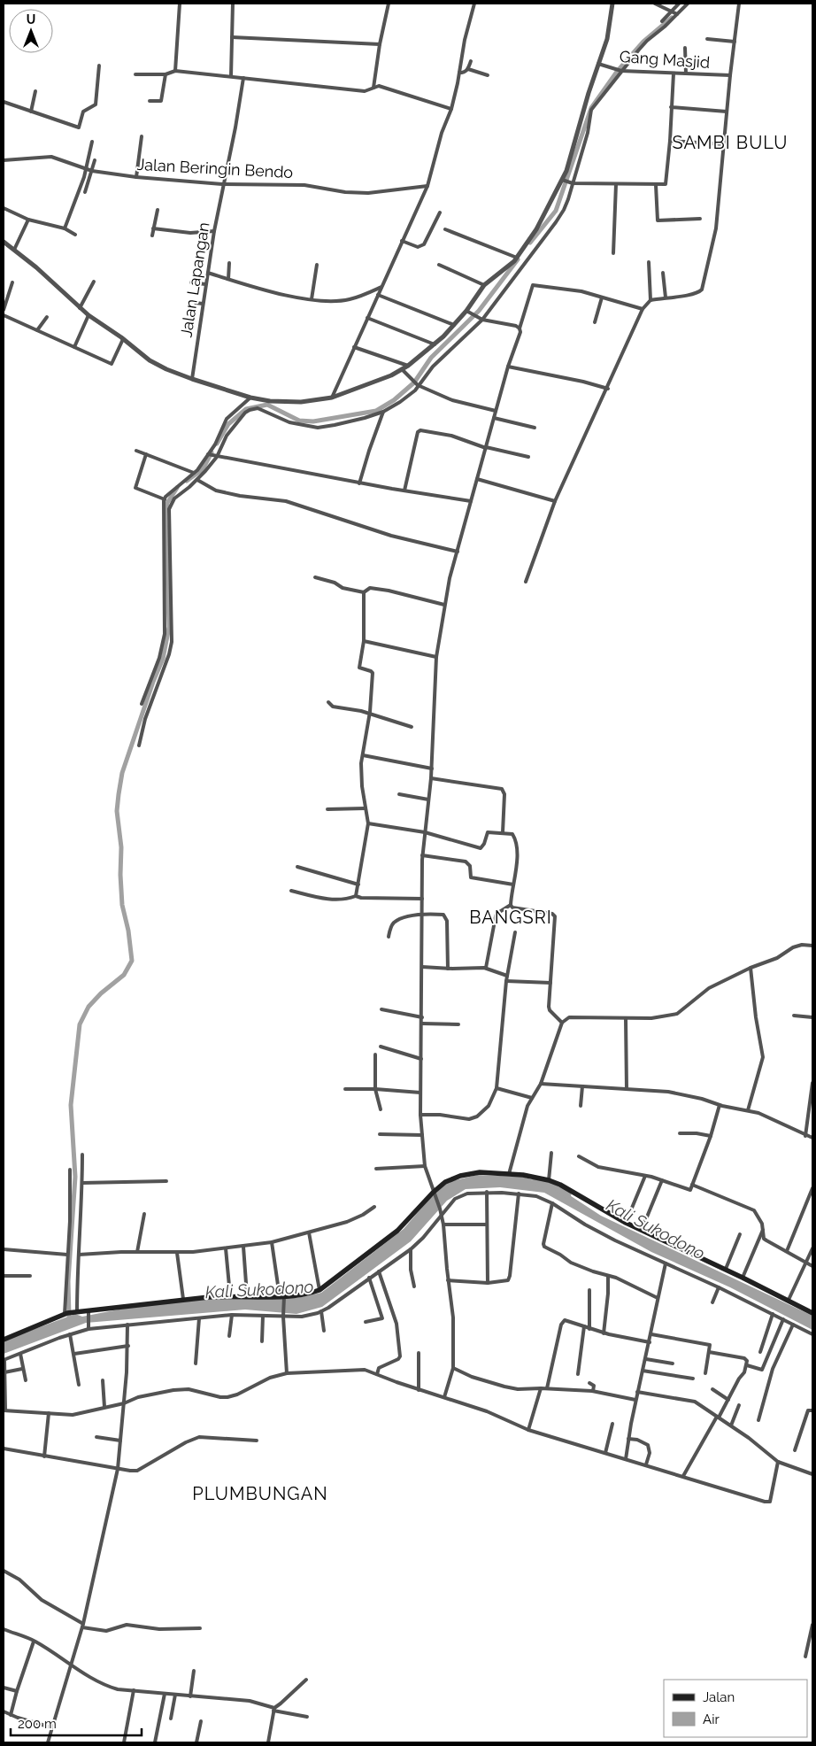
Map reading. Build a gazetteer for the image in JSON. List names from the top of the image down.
{
  "streets": {
    "street": ["Gang Masjid", "Jalan Beringin Bendo", "Jalan Lapangan"]
  },
  "crossings": [
    ["Jalan Beringin Bendo", "Jalan Lapangan"]
  ],
  "districts": ["SAMBI BULU", "BANGSRI", "PLUMBUNGAN"],
  "water": ["Kali Sukodono"],
  "legend": ["Jalan", "Air"],
  "scale_bar": "200 m",
  "north": "top"
}
